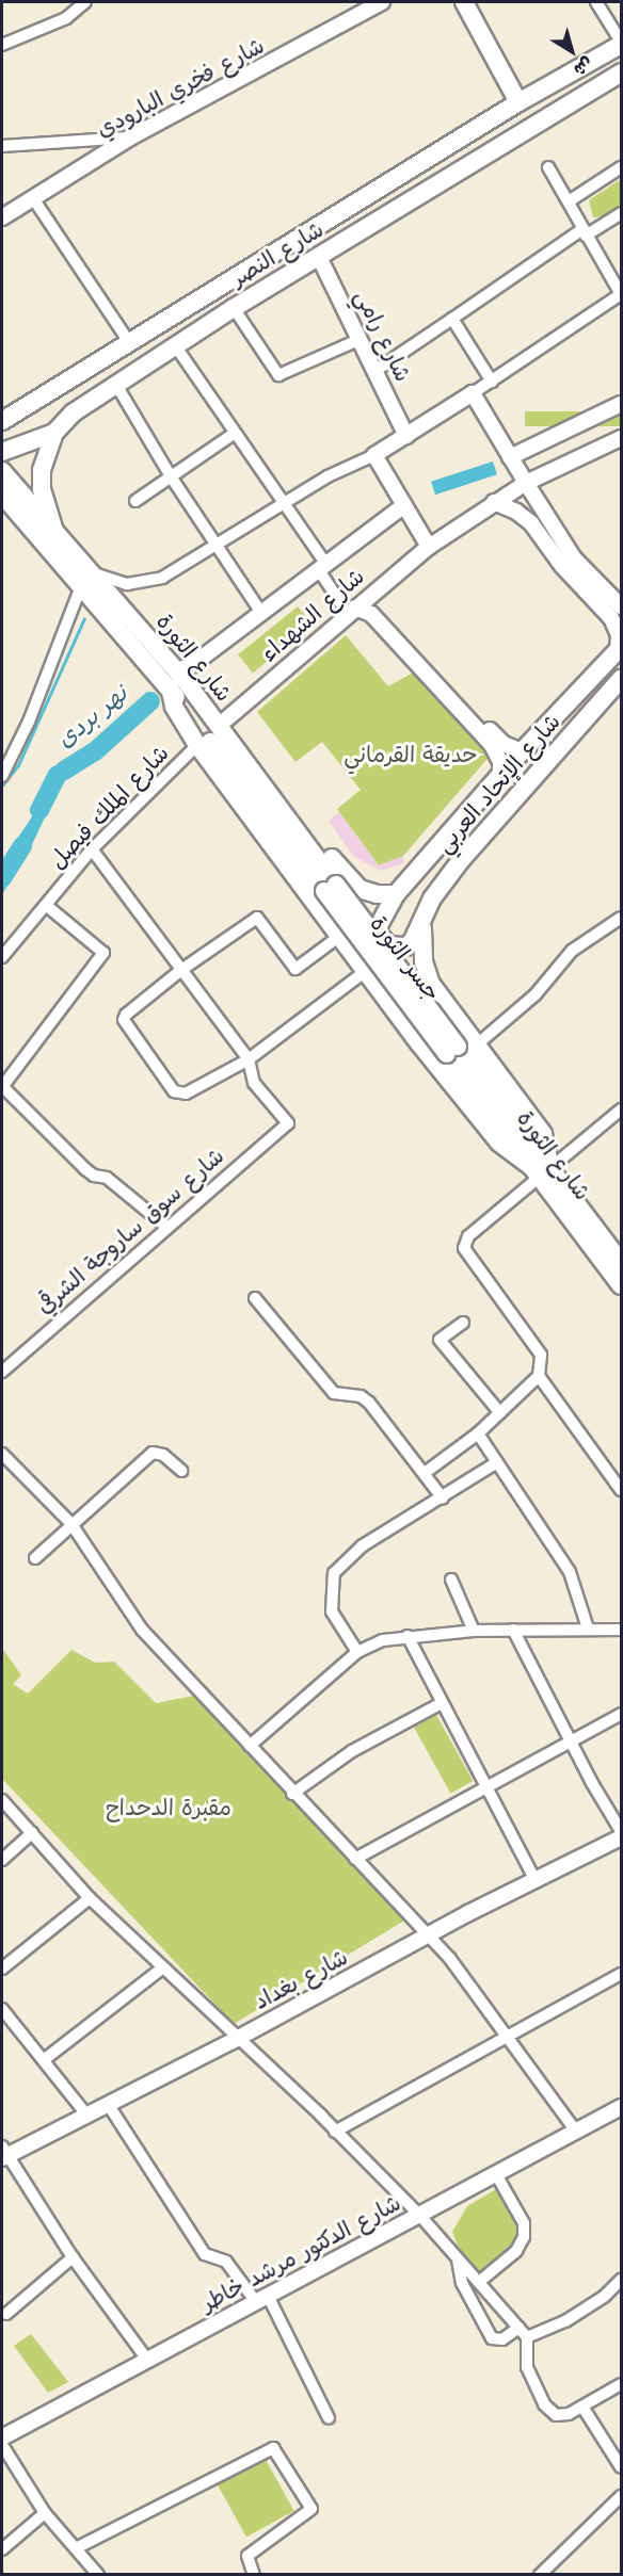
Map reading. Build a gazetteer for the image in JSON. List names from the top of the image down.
{
  "streets": {
    "highway": [
      "شارع النصر",
      "شارع الثورة",
      "شارع الإتحاد العربي",
      "جسر الثورة"
    ],
    "main road": [
      "شارع فخري البارودي",
      "شارع رامي",
      "شارع الشهداء",
      "شارع بغداد",
      "شارع الدكتور مرشد خاطر"
    ],
    "street": ["شارع الملك فيصل", "شارع سوق ساروجة الشرقي"]
  },
  "crossings": [
    ["شارع النصر", "شارع رامي"],
    ["شارع النصر", "شارع الثورة"],
    ["شارع الثورة", "جسر الثورة"]
  ],
  "water": ["نهر بردى"],
  "parks": ["حديقة القرماني", "مقبرة الدحداح"],
  "north": "bottom right"
}
